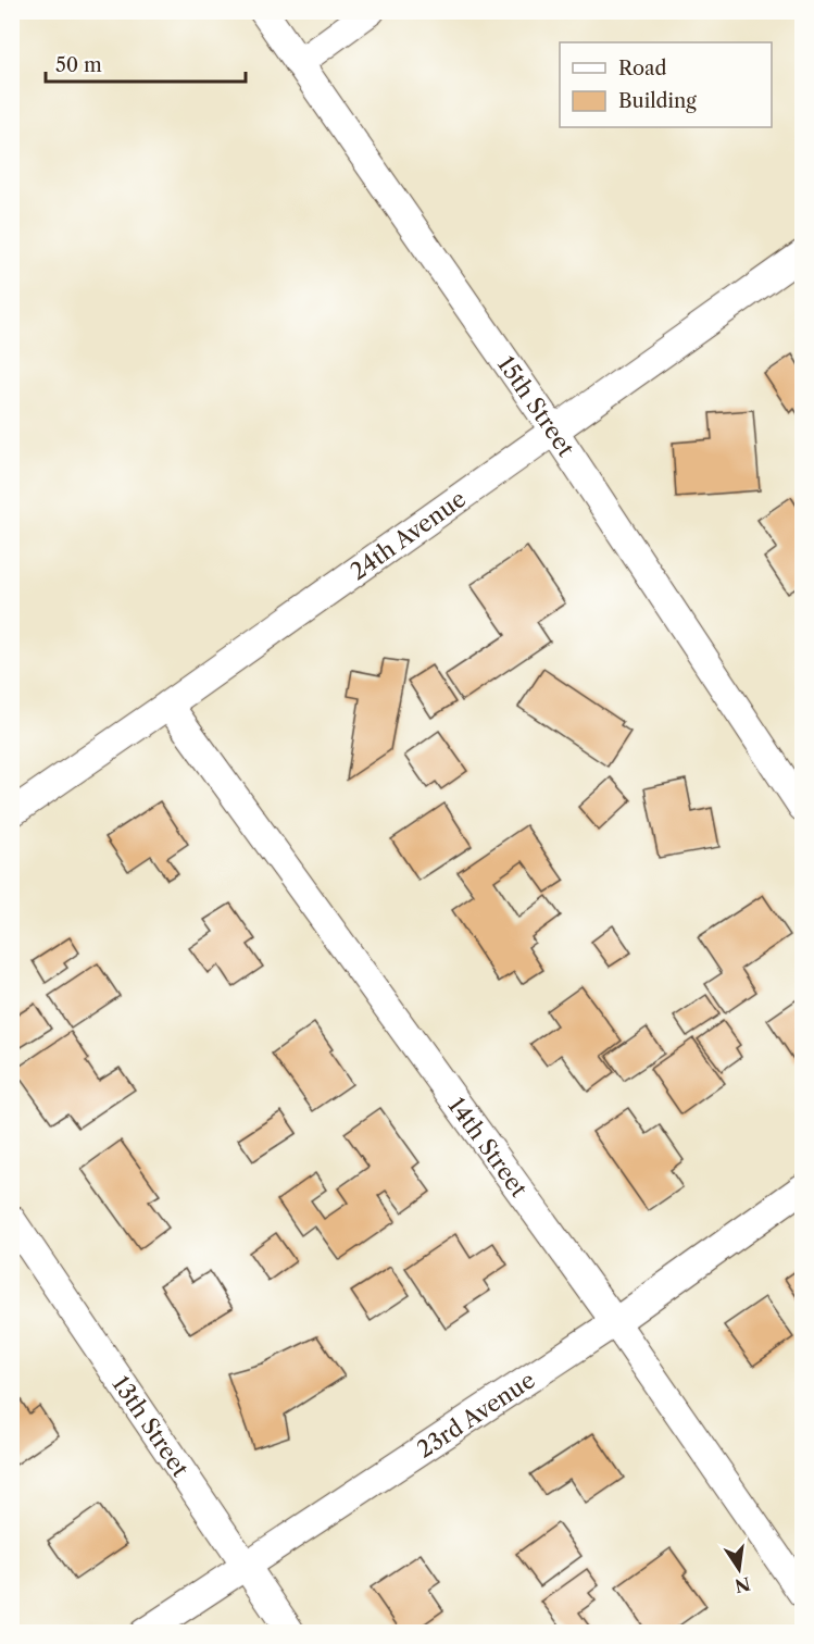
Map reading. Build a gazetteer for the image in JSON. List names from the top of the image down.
{
  "streets": {
    "street": [
      "15th Street",
      "24th Avenue",
      "14th Street",
      "23rd Avenue",
      "13th Street"
    ]
  },
  "crossings": [
    ["15th Street", "24th Avenue"],
    ["24th Avenue", "14th Street"],
    ["14th Street", "23rd Avenue"],
    ["23rd Avenue", "13th Street"]
  ],
  "legend": ["Road", "Building"],
  "scale_bar": "50 m",
  "north": "bottom"
}
